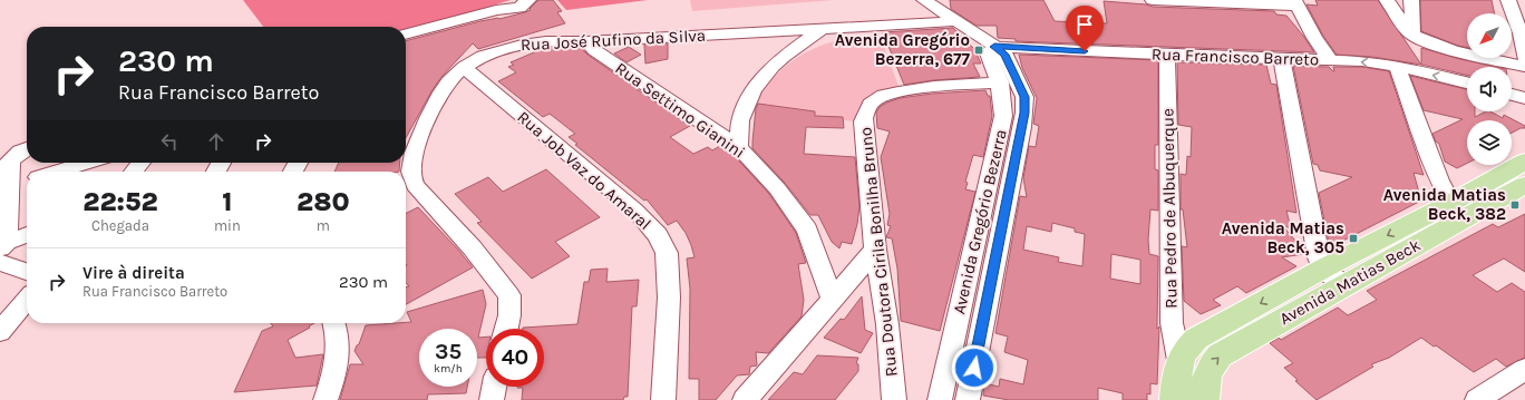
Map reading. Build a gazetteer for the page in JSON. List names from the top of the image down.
{
  "streets": {
    "main road": ["Avenida Matias Beck"],
    "street": [
      "Rua José Rufino da Silva",
      "Rua Francisco Barreto",
      "Rua Settimo Gianini",
      "Rua Job Vaz do Amaral",
      "Rua Pedro de Albuquerque",
      "Avenida Gregório Bezerra",
      "Rua Doutora Cirila Bonilha Bruno"
    ]
  },
  "crossings": [
    ["Rua José Rufino da Silva", "Rua Settimo Gianini"],
    ["Rua José Rufino da Silva", "Rua Job Vaz do Amaral"],
    ["Rua José Rufino da Silva", "Avenida Gregório Bezerra"],
    ["Rua Francisco Barreto", "Rua Pedro de Albuquerque"],
    ["Rua Francisco Barreto", "Avenida Gregório Bezerra"],
    ["Rua Pedro de Albuquerque", "Avenida Matias Beck"],
    ["Avenida Gregório Bezerra", "Rua Doutora Cirila Bonilha Bruno"]
  ],
  "places": {
    "transit": ["Avenida Gregório Bezerra, 677", "Avenida Matias Beck, 382", "Avenida Matias Beck, 305"]
  },
  "north": "bottom left",
  "page": {
    "turn": ["230 m", "Rua Francisco Barreto"],
    "eta": [
      "22:52",
      "Chegada",
      "1",
      "min",
      "280",
      "m"
    ],
    "list": [
      {
        "name": "Vire à direita",
        "note": "Rua Francisco Barreto",
        "value": "230 m"
      }
    ],
    "speed": "35 km/h",
    "limit": "40"
  }
}
